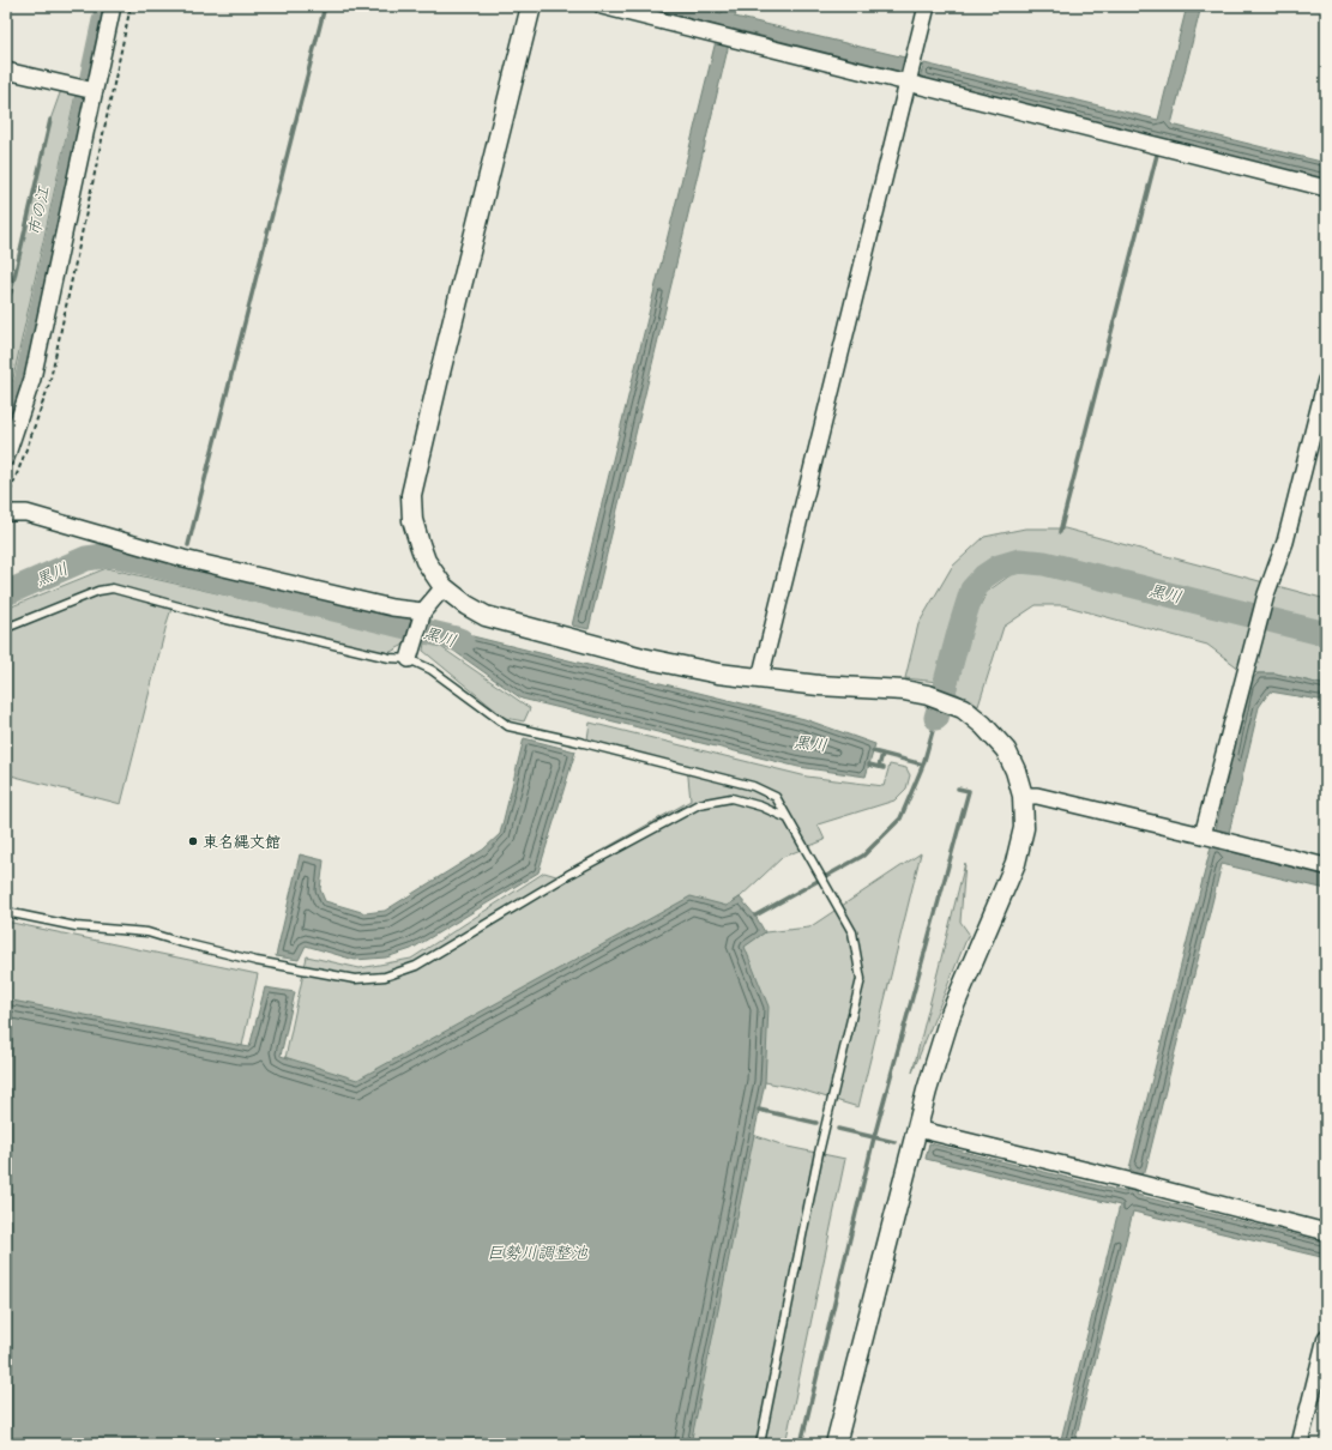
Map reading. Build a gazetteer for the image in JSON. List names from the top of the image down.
{
  "water": ["市の江", "黒川", "巨勢川調整池"],
  "places": ["東名縄文館"]
}
